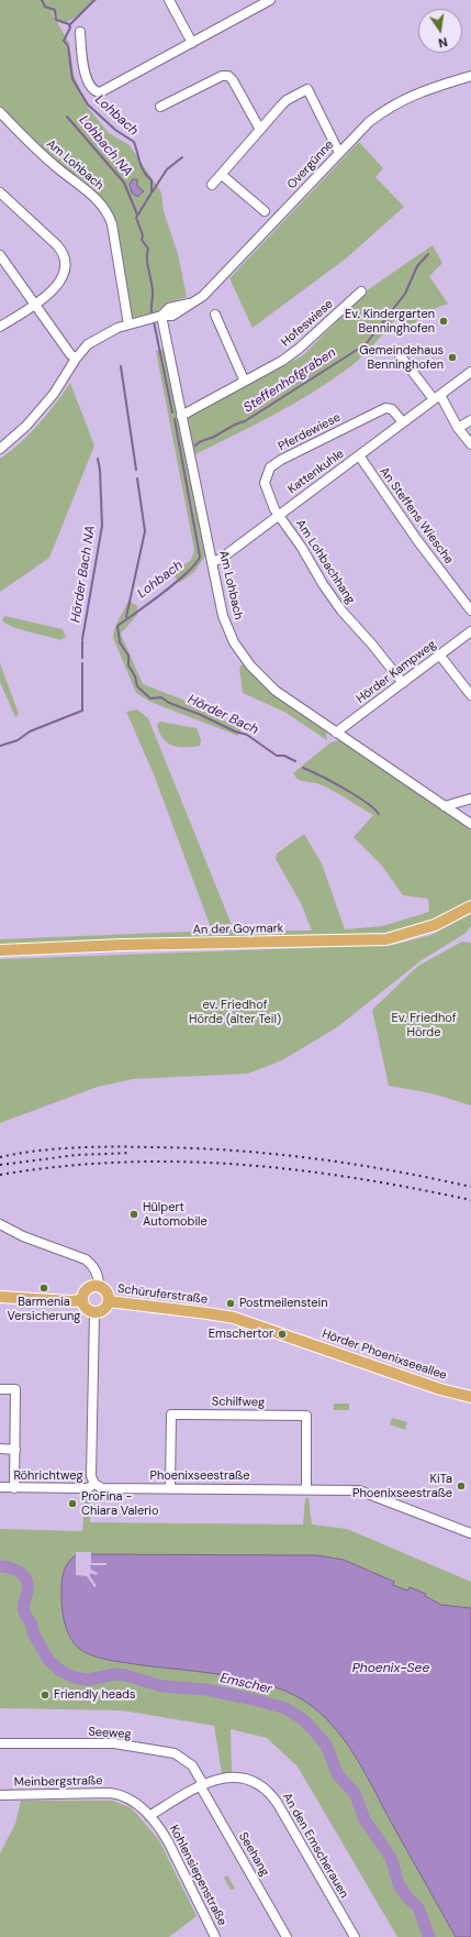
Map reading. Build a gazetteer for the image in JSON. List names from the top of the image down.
{
  "streets": {
    "main road": ["An der Goymark", "Schüruferstraße", "Hörder Phoenixseeallee"],
    "street": [
      "Am Lohbach",
      "Overgünne",
      "Hofeswiese",
      "Pferdewiese",
      "Kattenkuhle",
      "An Steffens Wiesche",
      "Am Lohbachhang",
      "Hörder Kampweg",
      "Schilfweg",
      "Röhrichtweg",
      "Phoenixseestraße",
      "Seeweg",
      "Meinbergstraße",
      "An den Emscherauen",
      "Seehang",
      "Kohlensiepenstraße"
    ]
  },
  "crossings": [
    ["Am Lohbach", "Overgünne"],
    ["Am Lohbach", "Hofeswiese"],
    ["Am Lohbach", "Kattenkuhle"],
    ["Am Lohbach", "Hörder Kampweg"],
    ["Pferdewiese", "Kattenkuhle"],
    ["Pferdewiese", "Am Lohbachhang"],
    ["Kattenkuhle", "An Steffens Wiesche"],
    ["Kattenkuhle", "Am Lohbachhang"],
    ["Am Lohbachhang", "Hörder Kampweg"],
    ["Schüruferstraße", "Hörder Phoenixseeallee"],
    ["Schilfweg", "Phoenixseestraße"],
    ["Röhrichtweg", "Phoenixseestraße"],
    ["Seeweg", "An den Emscherauen"],
    ["Seeweg", "Seehang"],
    ["Meinbergstraße", "Kohlensiepenstraße"],
    ["An den Emscherauen", "Seehang"],
    ["An den Emscherauen", "Kohlensiepenstraße"]
  ],
  "water": [
    "Lohbach",
    "Lohbach NA",
    "Steffenhofgraben",
    "Hörder Bach NA",
    "Hörder Bach",
    "Phoenix-See",
    "Emscher"
  ],
  "parks": ["ev. Friedhof Hörde (alter Teil)", "Ev. Friedhof Hörde"],
  "places": [
    "Ev. Kindergarten Benninghofen",
    "Gemeindehaus Benninghofen",
    "Hülpert Automobile",
    "Barmenia Versicherung",
    "Postmeilenstein",
    "Emschertor",
    "KiTa Phoenixseestraße",
    "ProFina - Chiara Valerio",
    "Friendly heads"
  ],
  "north": "bottom"
}
